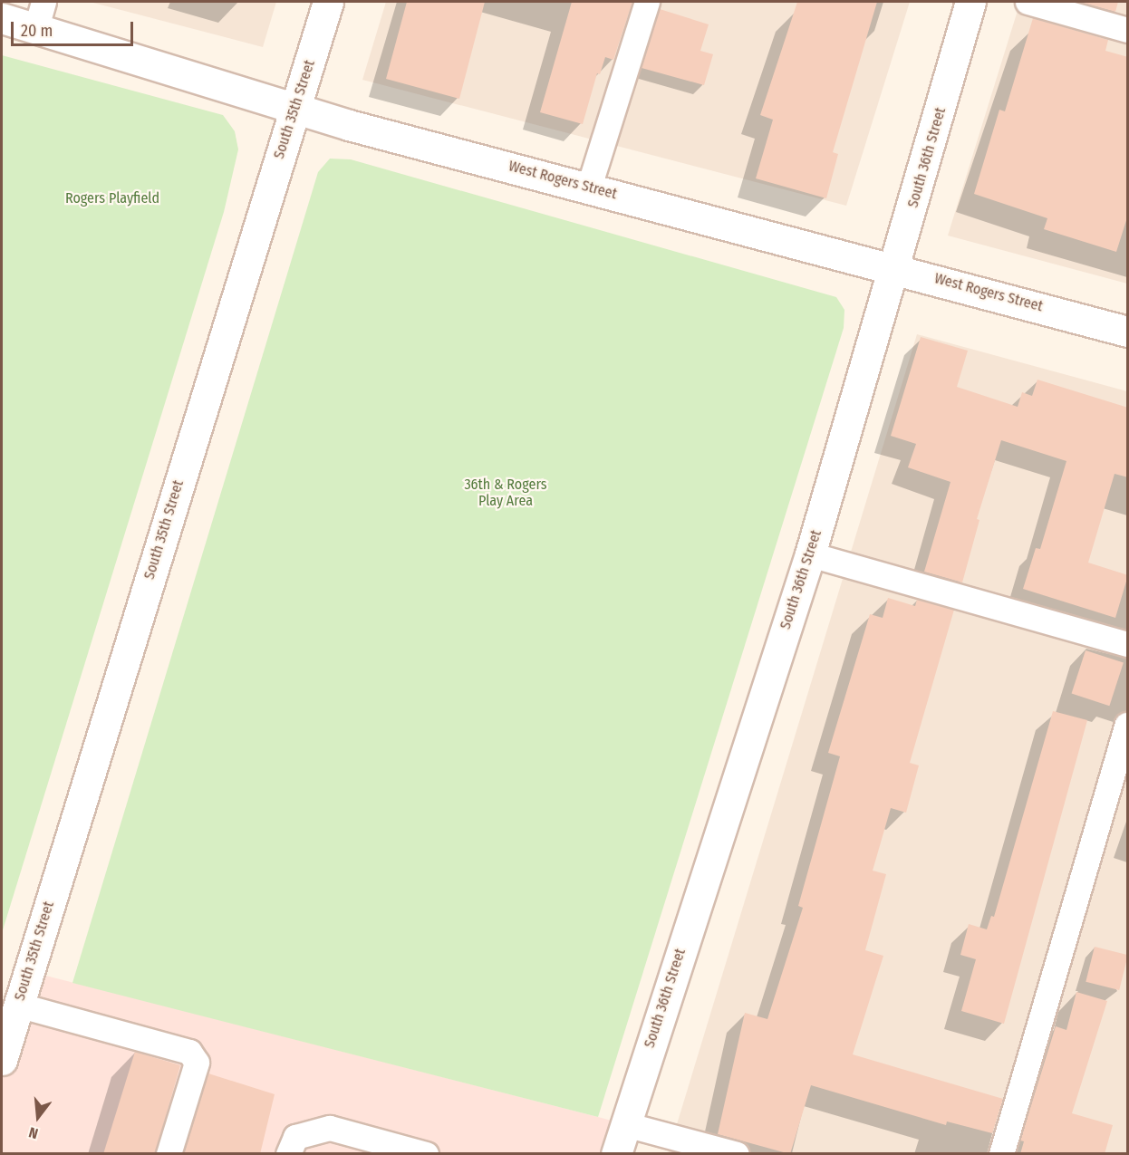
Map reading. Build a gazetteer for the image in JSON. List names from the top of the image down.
{
  "streets": {
    "street": ["South 35th Street", "South 36th Street", "West Rogers Street"]
  },
  "crossings": [
    ["South 35th Street", "West Rogers Street"],
    ["South 36th Street", "West Rogers Street"]
  ],
  "parks": ["Rogers Playfield", "36th & Rogers Play Area"],
  "scale_bar": "20 m",
  "north": "bottom"
}
